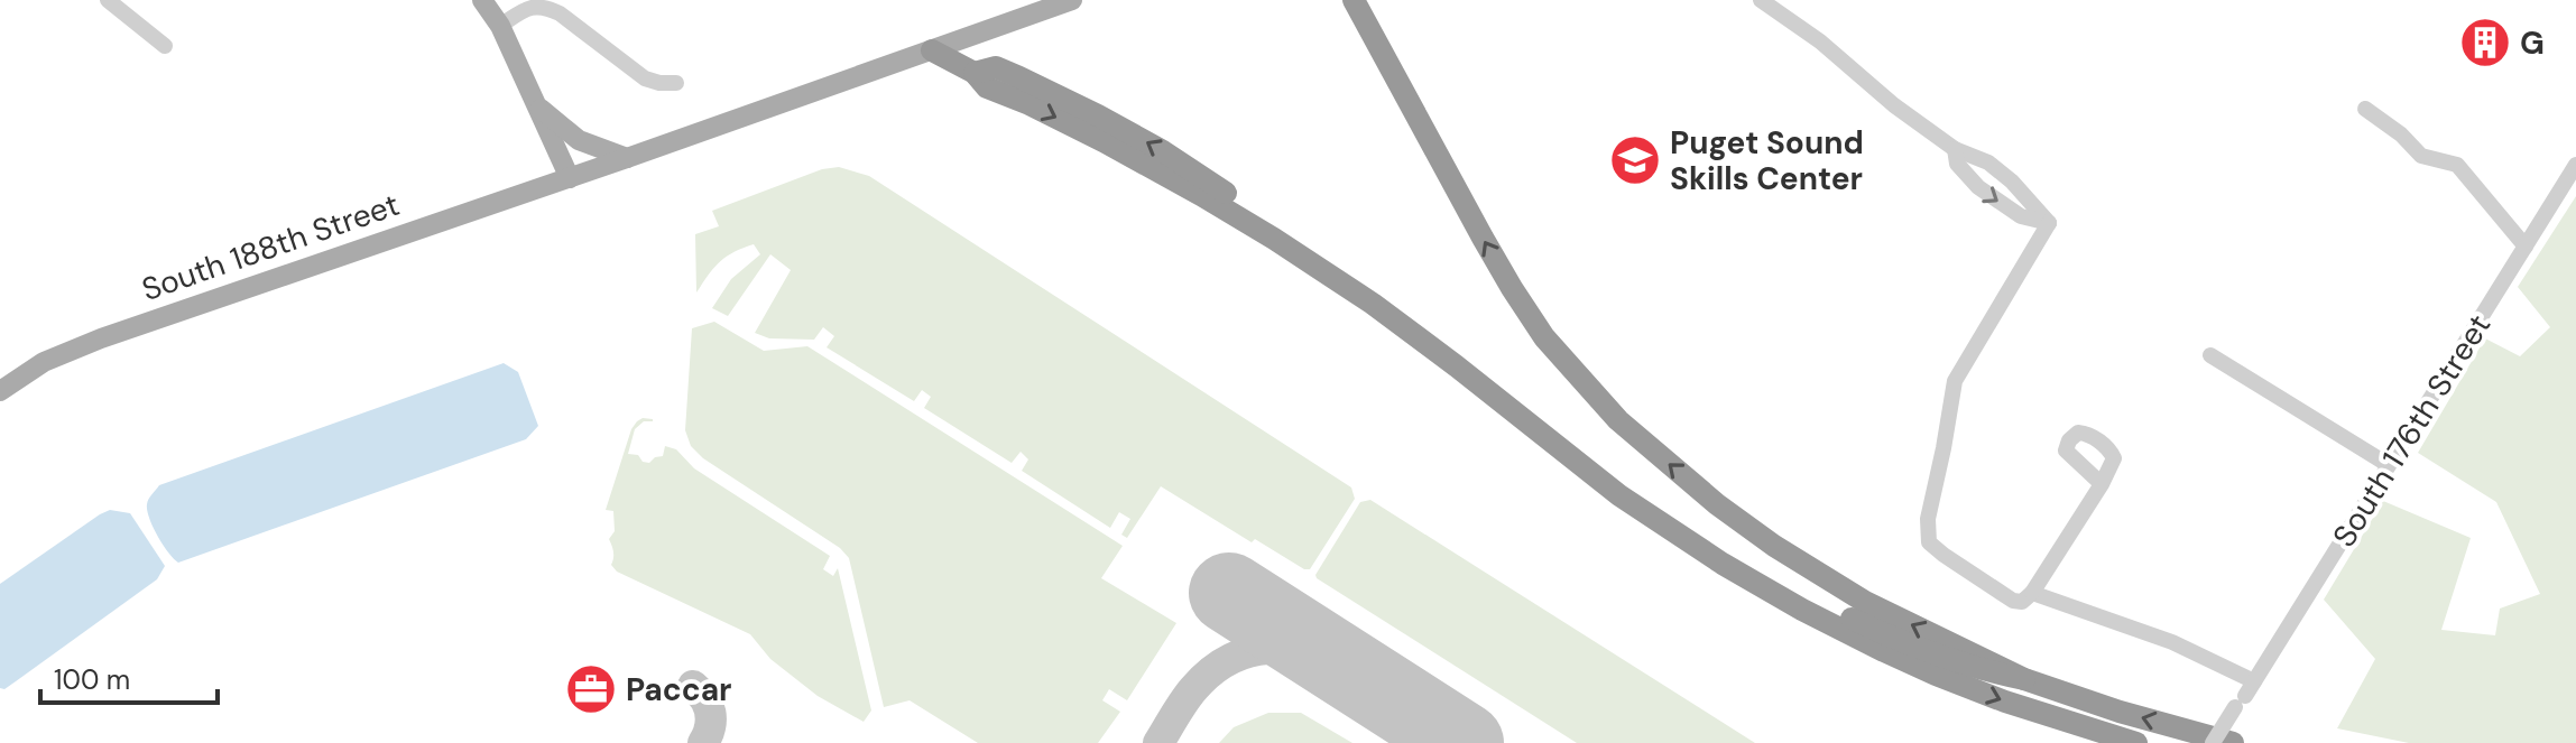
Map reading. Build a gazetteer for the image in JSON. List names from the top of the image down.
{
  "streets": {
    "main road": ["South 188th Street"],
    "street": ["South 176th Street"]
  },
  "places": {
    "building": ["G"],
    "school or university": ["Puget Sound Skills Center"],
    "office": ["Paccar"]
  },
  "scale_bar": "100 m"
}
